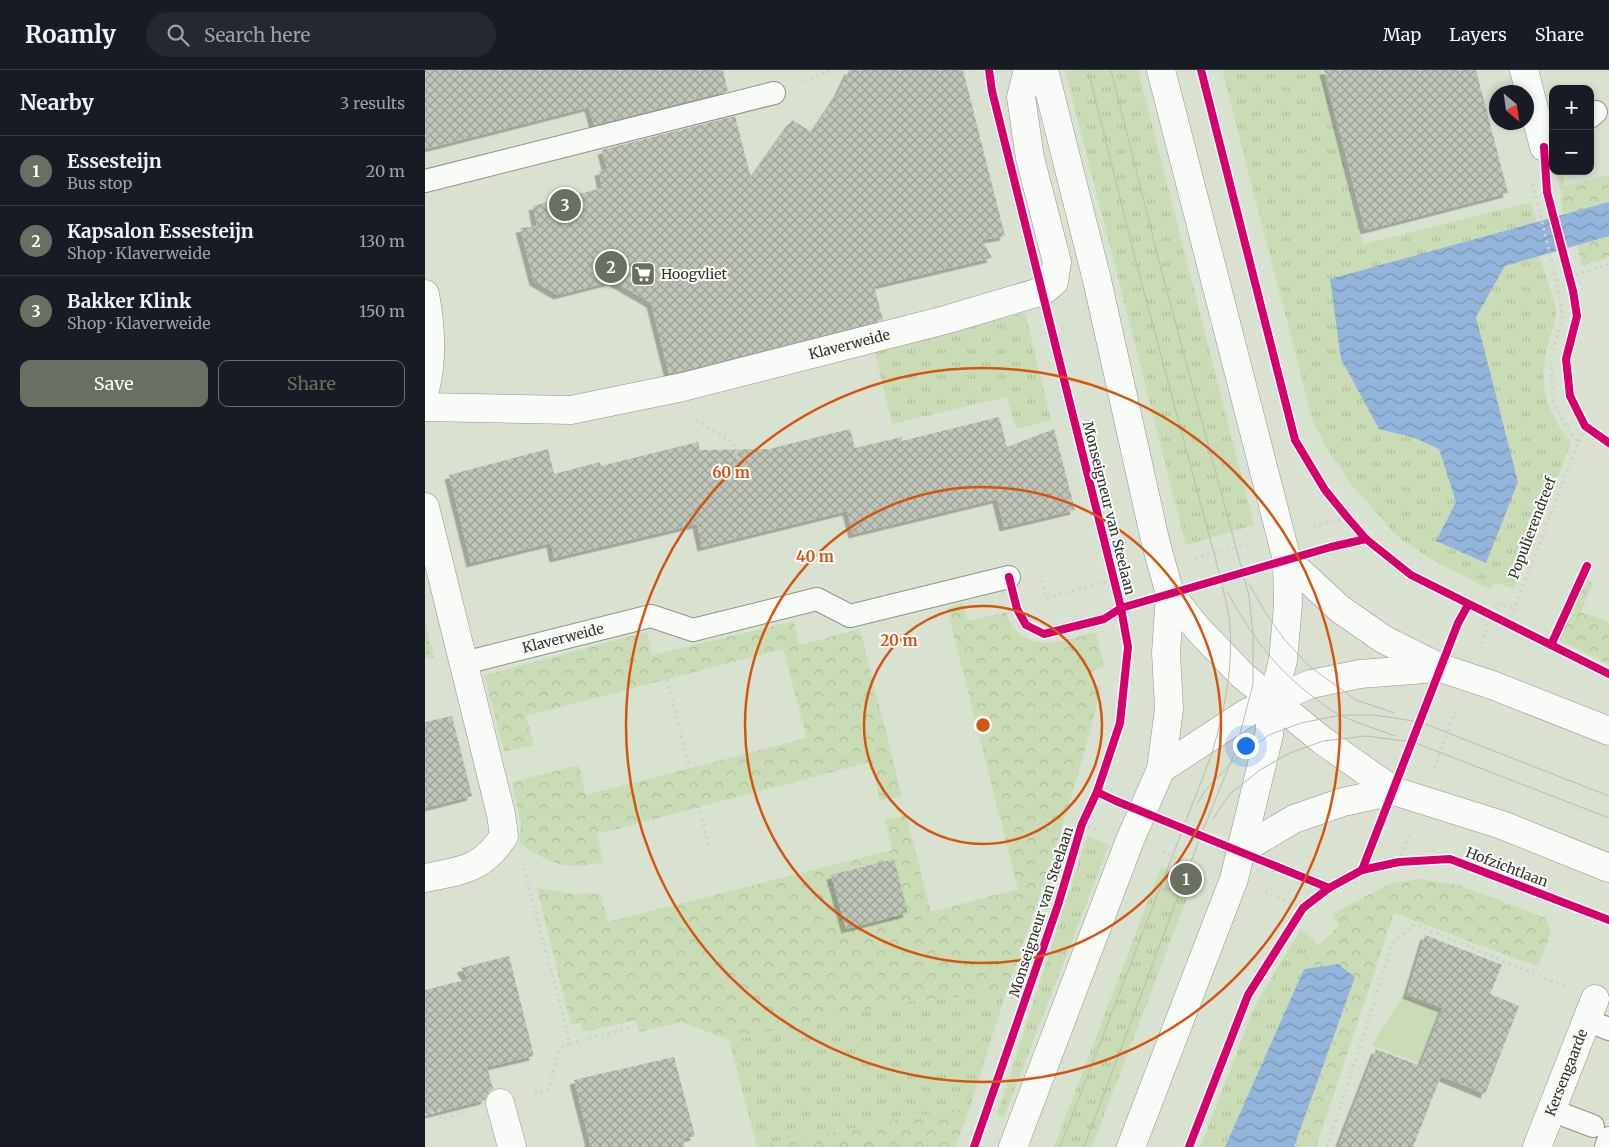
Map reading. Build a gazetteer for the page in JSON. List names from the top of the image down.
{
  "streets": {
    "main road": ["Klaverweide", "Kersengaarde"],
    "path": ["Populierendreef"],
    "cycle path": ["Monseigneur van Steelaan", "Hofzichtlaan"]
  },
  "places": {
    "supermarket": ["Hoogvliet"]
  },
  "north": "bottom right",
  "page": {
    "header": "Roamly",
    "search": "Search here",
    "nav": ["Map", "Layers", "Share"],
    "heading": ["Nearby", "3 results"],
    "map_buttons": ["+", "−"],
    "list": [
      {
        "mark": "1",
        "name": "Essesteijn",
        "note": "Bus stop",
        "value": "20 m"
      },
      {
        "mark": "2",
        "name": "Kapsalon Essesteijn",
        "note": "Shop · Klaverweide",
        "value": "130 m"
      },
      {
        "mark": "3",
        "name": "Bakker Klink",
        "note": "Shop · Klaverweide",
        "value": "150 m"
      }
    ],
    "pins": ["3", "2", "1"],
    "buttons": ["Save", "Share"]
  },
  "rings": ["60 m", "40 m", "20 m"]
}
